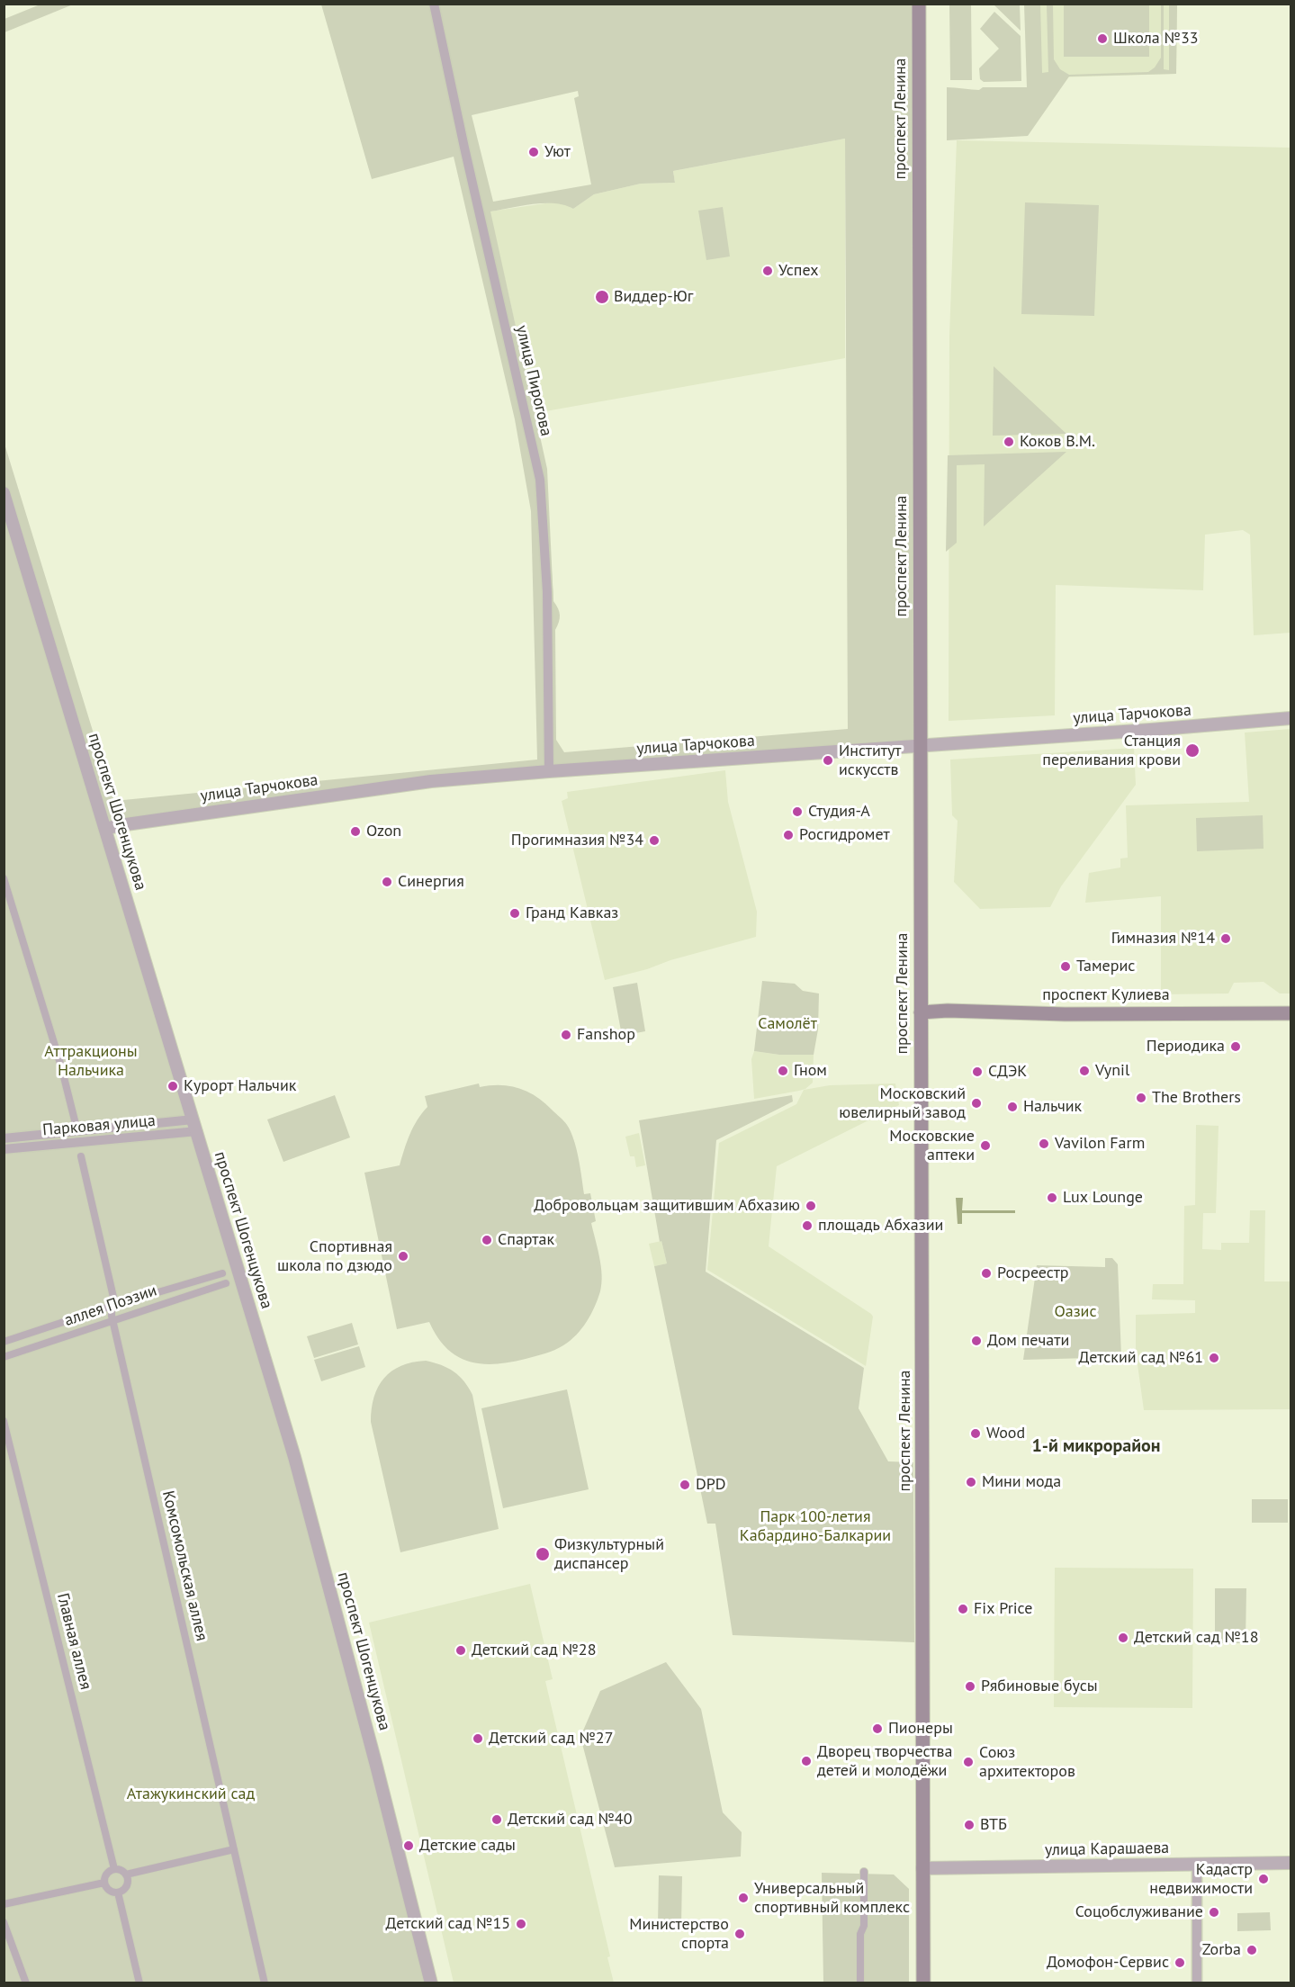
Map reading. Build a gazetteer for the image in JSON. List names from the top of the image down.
{
  "streets": {
    "main road": ["проспект Ленина", "проспект Кулиева"],
    "street": [
      "улица Пирогова",
      "улица Тарчокова",
      "проспект Шогенцукова",
      "Парковая улица",
      "аллея Поэзии",
      "Комсомольская аллея",
      "Главная аллея",
      "улица Карашаева"
    ]
  },
  "crossings": [
    ["проспект Ленина", "улица Тарчокова"],
    ["проспект Ленина", "проспект Кулиева"],
    ["проспект Ленина", "улица Карашаева"],
    ["улица Пирогова", "улица Тарчокова"],
    ["улица Тарчокова", "проспект Шогенцукова"],
    ["проспект Шогенцукова", "Парковая улица"],
    ["аллея Поэзии", "Комсомольская аллея"]
  ],
  "districts": ["1-й микрорайон"],
  "parks": [
    "Самолёт",
    "Аттракционы Нальчика",
    "Оазис",
    "Парк 100-летия Кабардино-Балкарии",
    "Атажукинский сад"
  ],
  "places": [
    "Школа №33",
    "Уют",
    "Успех",
    "Виддер-Юг",
    "Коков В.М.",
    "Станция переливания крови",
    "Институт искусств",
    "Студия-А",
    "Ozon",
    "Росгидромет",
    "Прогимназия №34",
    "Синергия",
    "Гранд Кавказ",
    "Гимназия №14",
    "Тамерис",
    "Fanshop",
    "Периодика",
    "Гном",
    "Vynil",
    "СДЭК",
    "Курорт Нальчик",
    "The Brothers",
    "Московский ювелирный завод",
    "Нальчик",
    "Vavilon Farm",
    "Московские аптеки",
    "Lux Lounge",
    "Добровольцам защитившим Абхазию",
    "площадь Абхазии",
    "Спартак",
    "Спортивная школа по дзюдо",
    "Росреестр",
    "Дом печати",
    "Детский сад №61",
    "Wood",
    "Мини мода",
    "DPD",
    "Физкультурный диспансер",
    "Fix Price",
    "Детский сад №18",
    "Детский сад №28",
    "Рябиновые бусы",
    "Пионеры",
    "Детский сад №27",
    "Дворец творчества детей и молодёжи",
    "Союз архитекторов",
    "Детский сад №40",
    "ВТБ",
    "Детские сады",
    "Кадастр недвижимости",
    "Универсальный спортивный комплекс",
    "Соцобслуживание",
    "Детский сад №15",
    "Министерство спорта",
    "Zorba",
    "Домофон-Сервис"
  ]
}
